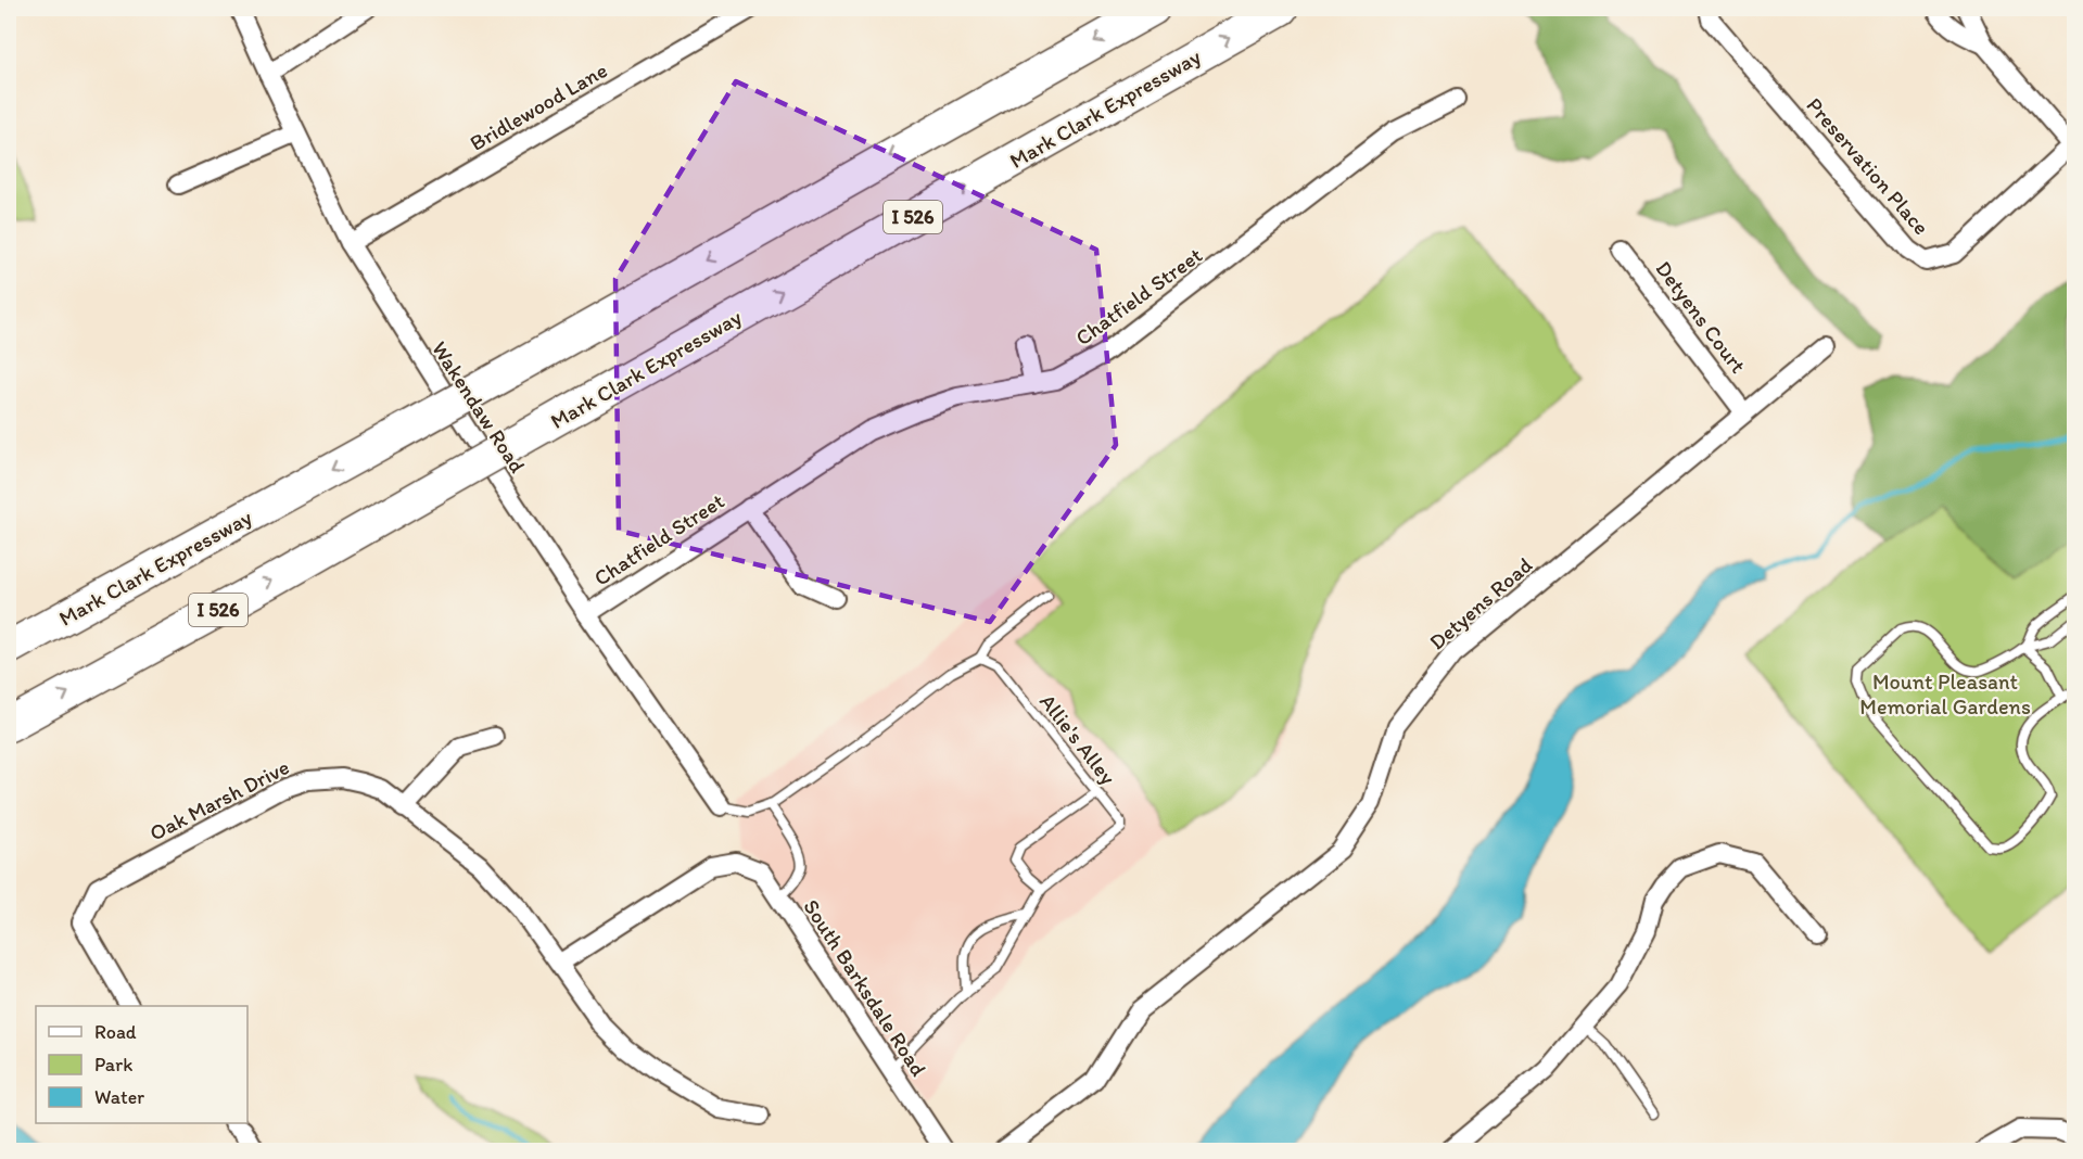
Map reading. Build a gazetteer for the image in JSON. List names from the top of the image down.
{
  "streets": {
    "highway": ["Mark Clark Expressway", "I 526"],
    "street": [
      "Bridlewood Lane",
      "Preservation Place",
      "Chatfield Street",
      "Detyens Court",
      "Wakendaw Road",
      "Detyens Road",
      "Oak Marsh Drive",
      "South Barksdale Road"
    ],
    "lane": ["Allie's Alley"]
  },
  "crossings": [
    ["Bridlewood Lane", "Wakendaw Road"],
    ["Chatfield Street", "Wakendaw Road"],
    ["Detyens Court", "Detyens Road"],
    ["Allie's Alley", "South Barksdale Road"],
    ["Oak Marsh Drive", "South Barksdale Road"]
  ],
  "parks": ["Mount Pleasant Memorial Gardens"],
  "legend": ["Road", "Park", "Water"]
}
